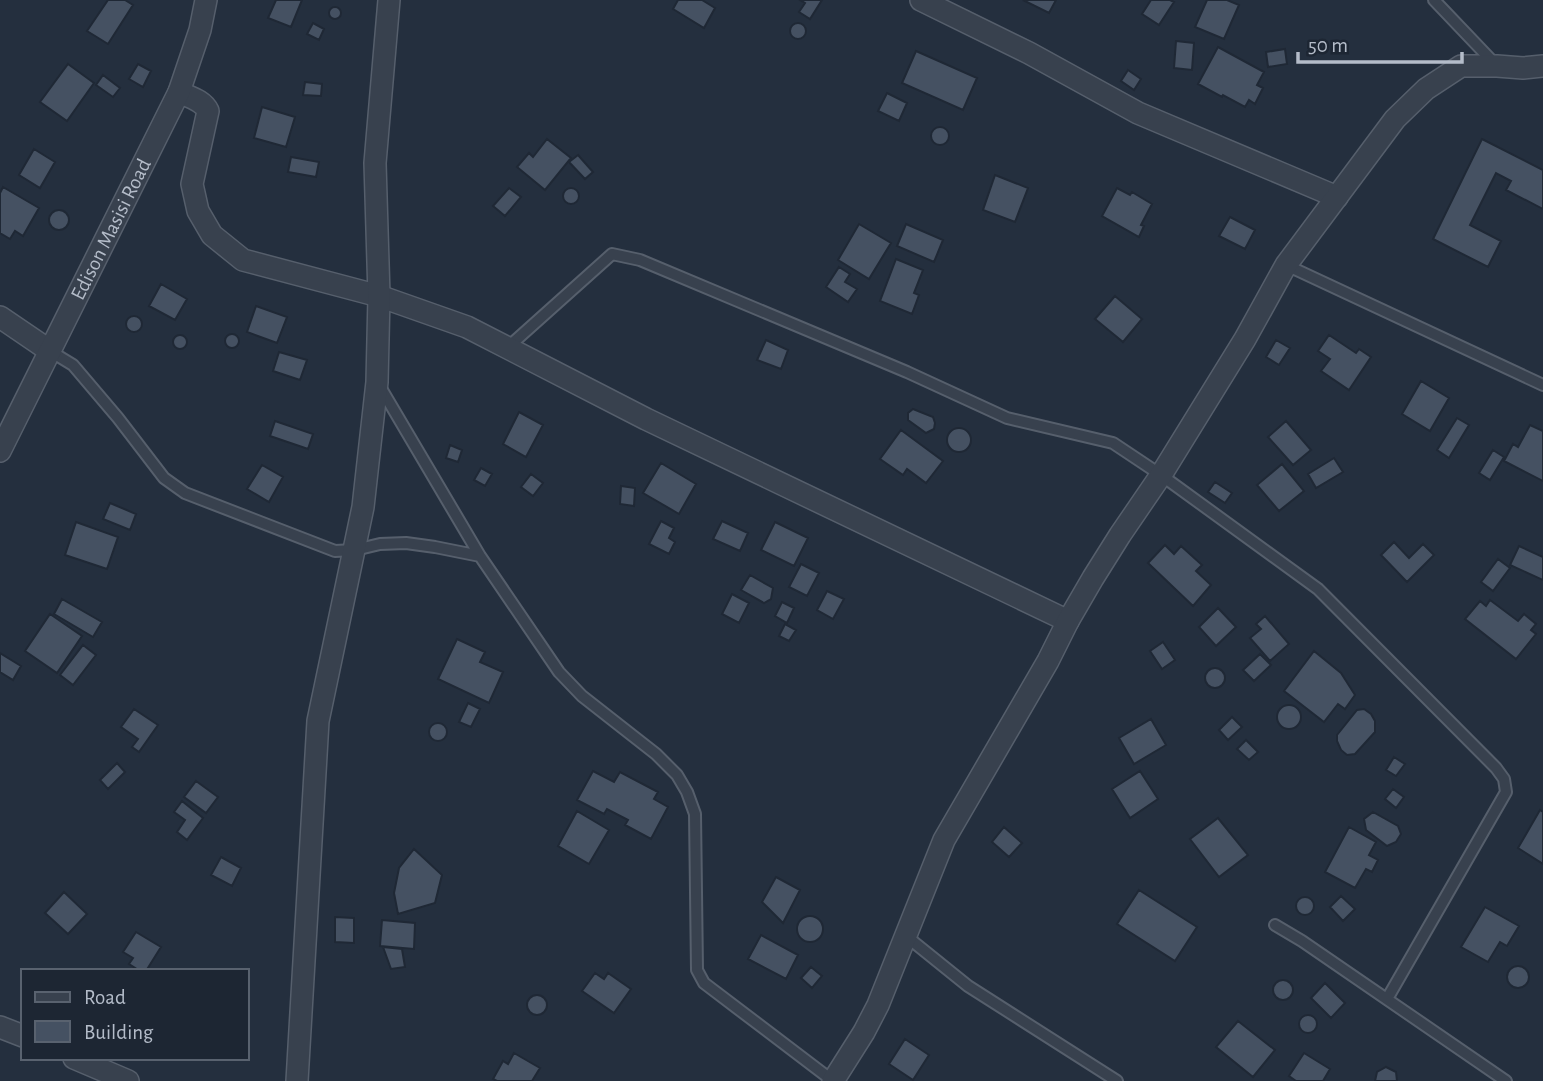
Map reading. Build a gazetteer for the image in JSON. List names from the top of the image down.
{
  "streets": {
    "street": ["Edison Masisi Road"]
  },
  "legend": ["Road", "Building"],
  "scale_bar": "50 m"
}
